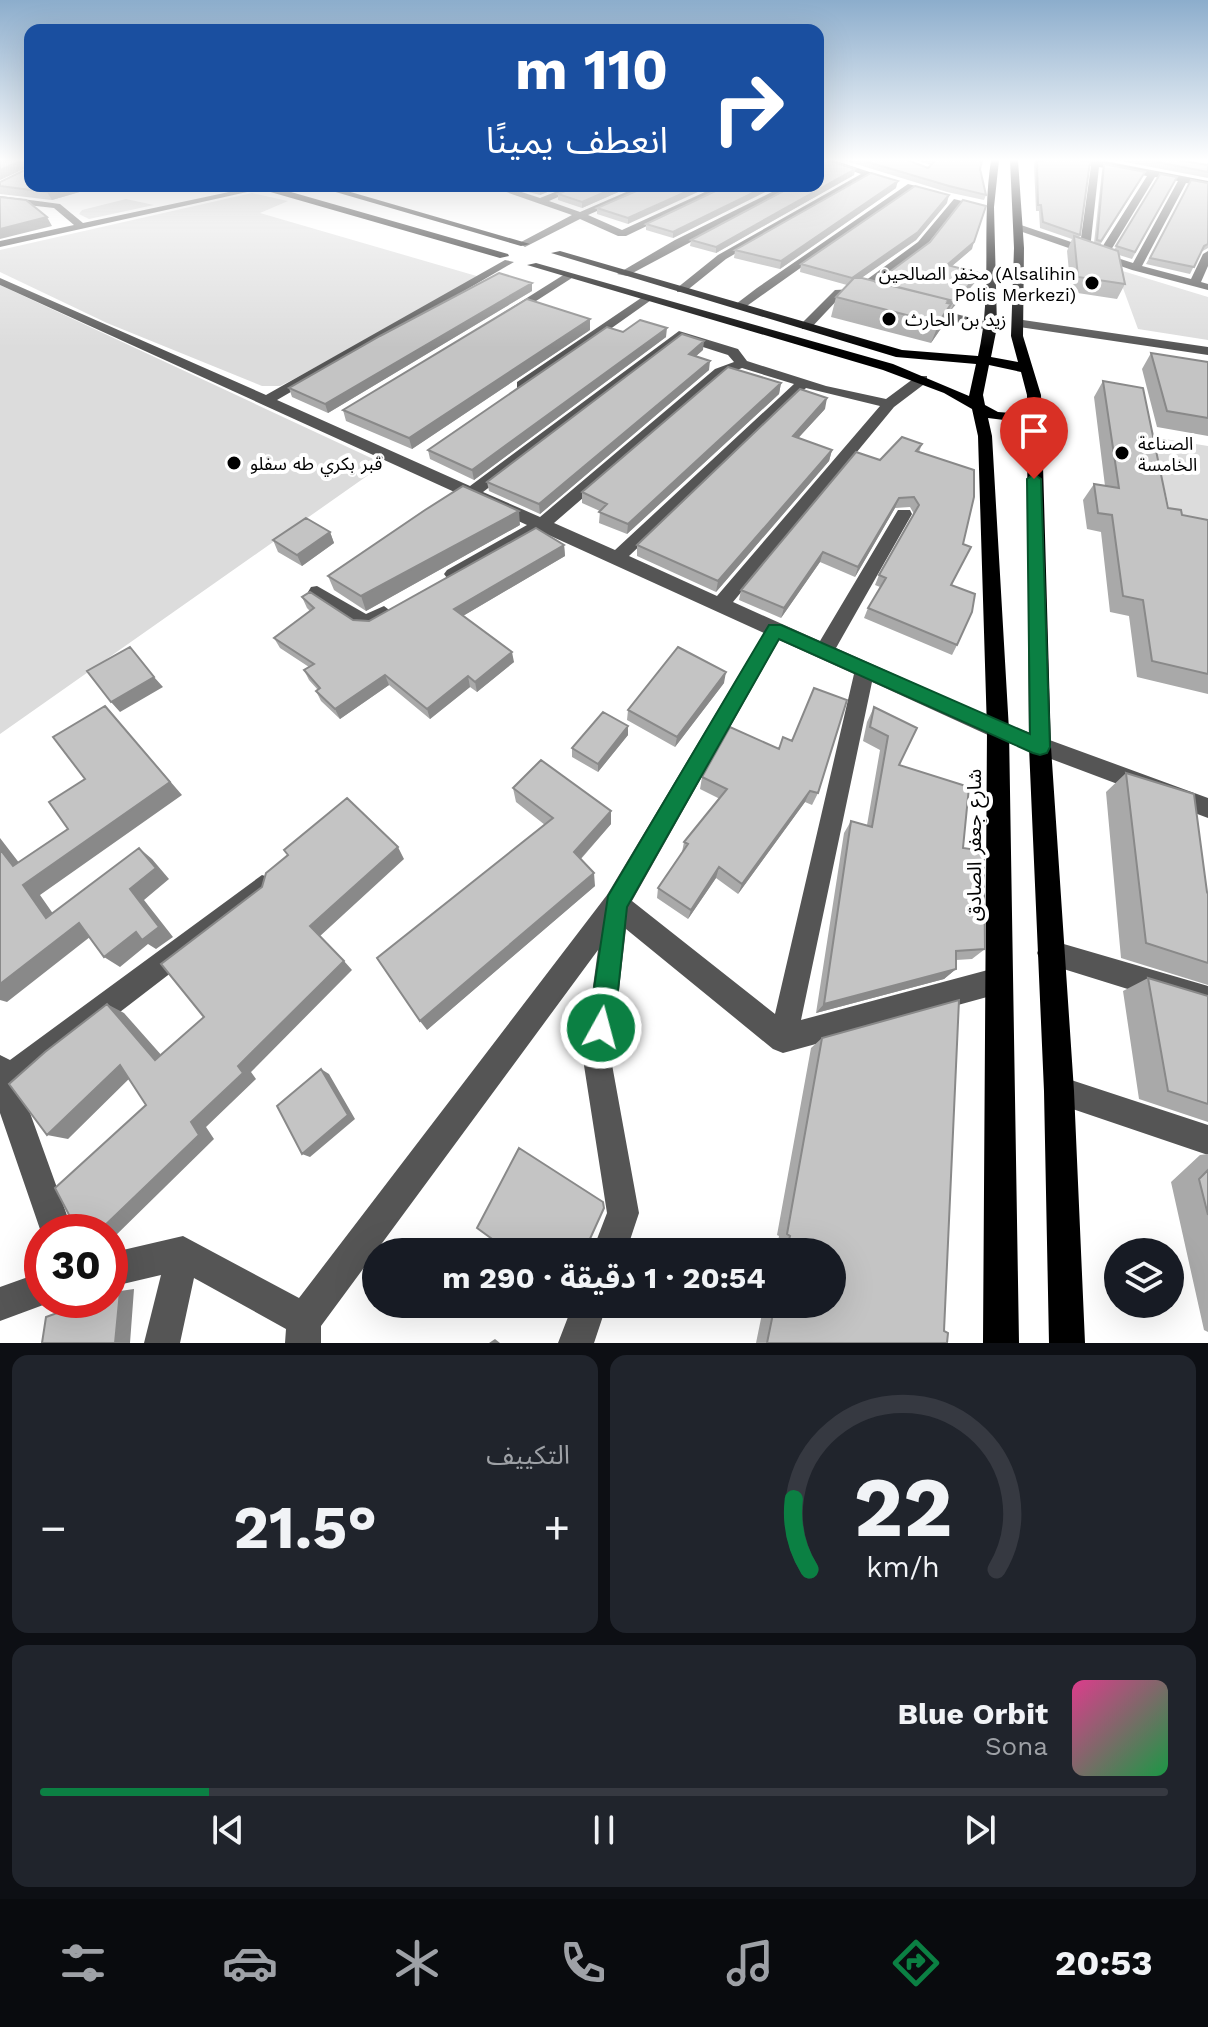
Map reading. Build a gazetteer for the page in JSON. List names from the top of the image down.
{
  "streets": {
    "main road": ["شارع جعفر الصادق"]
  },
  "places": [
    "مخفر الصالحين (Alsalihin Polis Merkezi)",
    "زيد بن الحارث",
    "الصناعة الخامسة",
    "قبر بكري طه سفلو"
  ],
  "page": {
    "turn": ["110 m", "انعطف يمينًا"],
    "limit": "30",
    "trip": "20:54 · 1 دقيقة · 290 m",
    "tile": "التكييف",
    "heat": ["−", "21.5°", "+"],
    "song": ["Blue Orbit", "Sona"],
    "tabs": "20:53",
    "gauge": ["22", "km/h"]
  }
}
